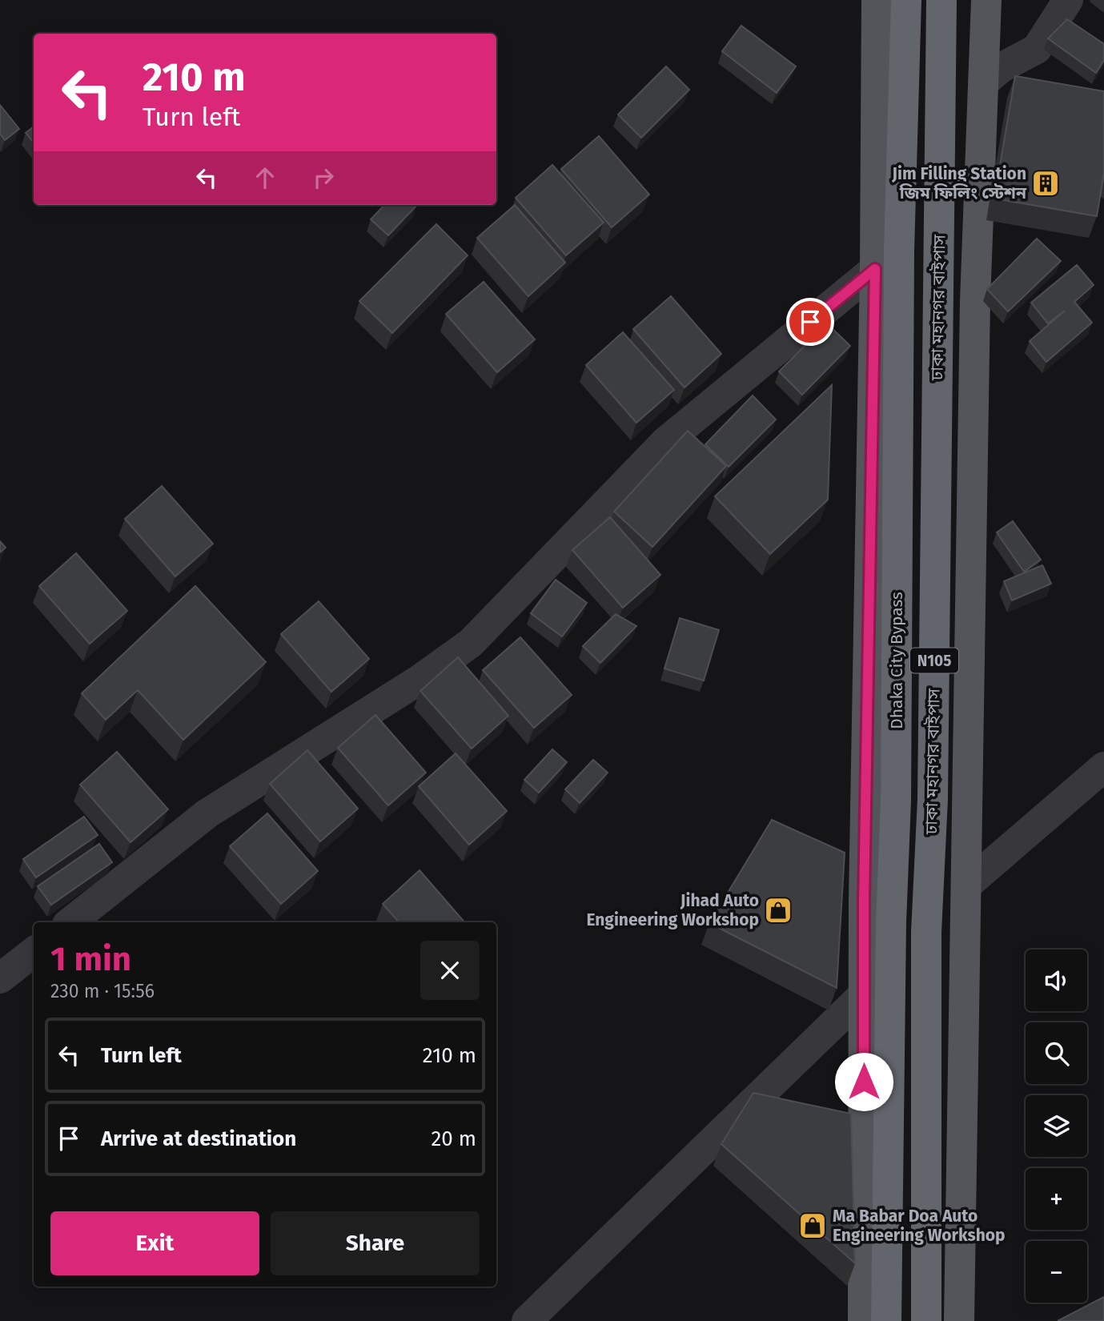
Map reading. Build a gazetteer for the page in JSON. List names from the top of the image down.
{
  "streets": {
    "highway": ["ঢাকা মহানগর বাইপাস", "Dhaka City Bypass", "N105"]
  },
  "places": {
    "building": ["Jim Filling Station জিম ফিলিং স্টেশন"],
    "shop": ["Jihad Auto Engineering Workshop", "Ma Babar Doa Auto Engineering Workshop"]
  },
  "page": {
    "turn": ["210 m", "Turn left"],
    "heading": ["1 min", "230 m · 15:56"],
    "map_buttons": ["+", "−"],
    "list": [
      {
        "name": "Turn left",
        "value": "210 m"
      },
      {
        "name": "Arrive at destination",
        "value": "20 m"
      }
    ],
    "buttons": ["Exit", "Share"]
  }
}
